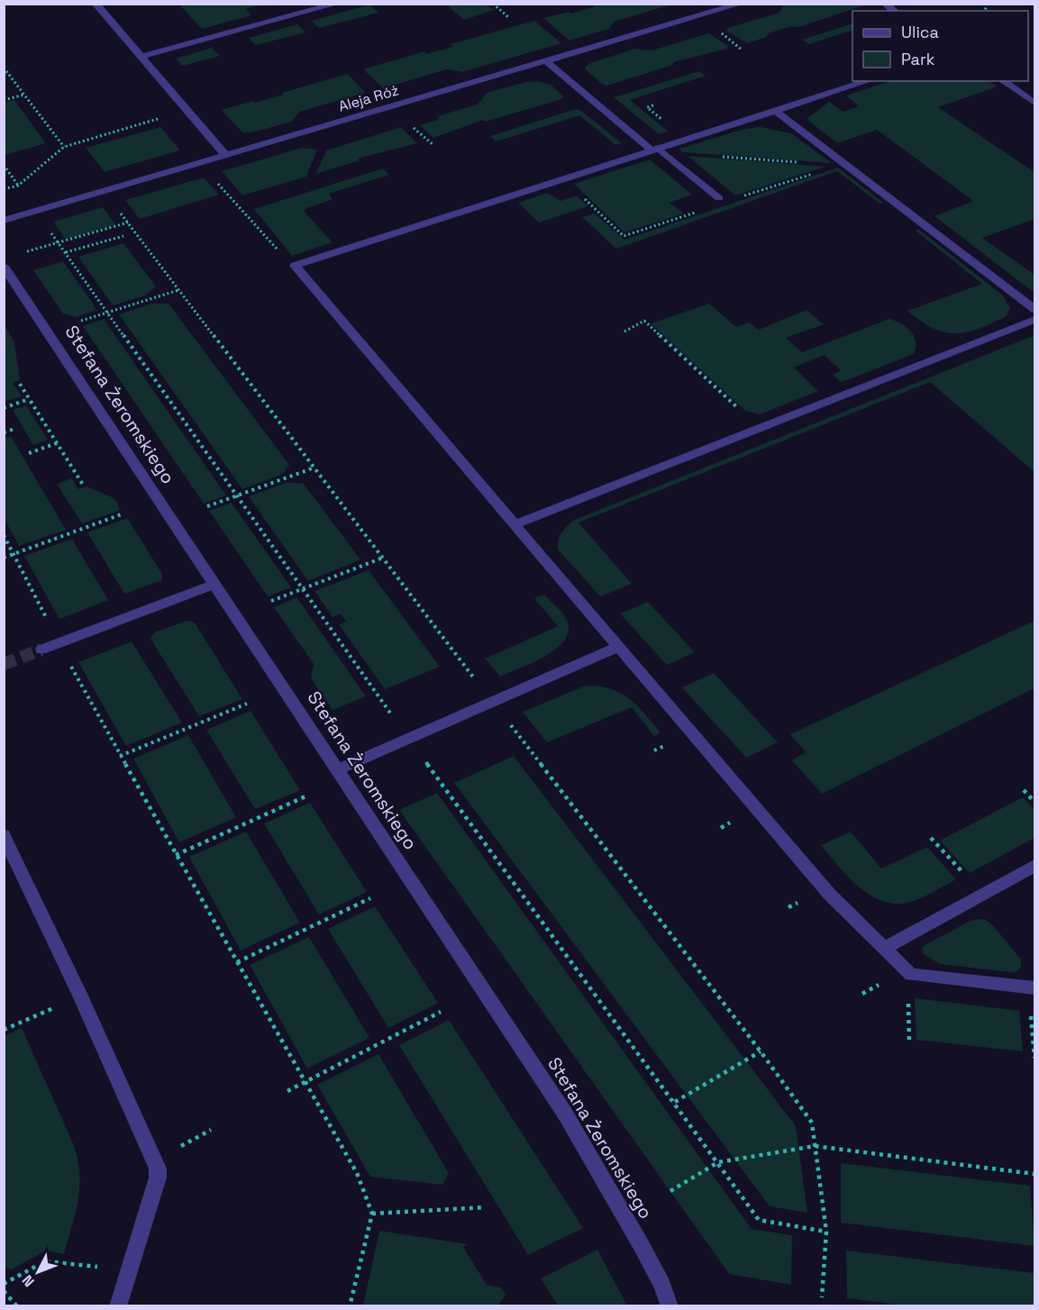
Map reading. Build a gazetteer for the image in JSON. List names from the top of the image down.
{
  "streets": {
    "street": ["Aleja Róż", "Stefana Żeromskiego"]
  },
  "legend": ["Ulica", "Park"],
  "north": "bottom left"
}
